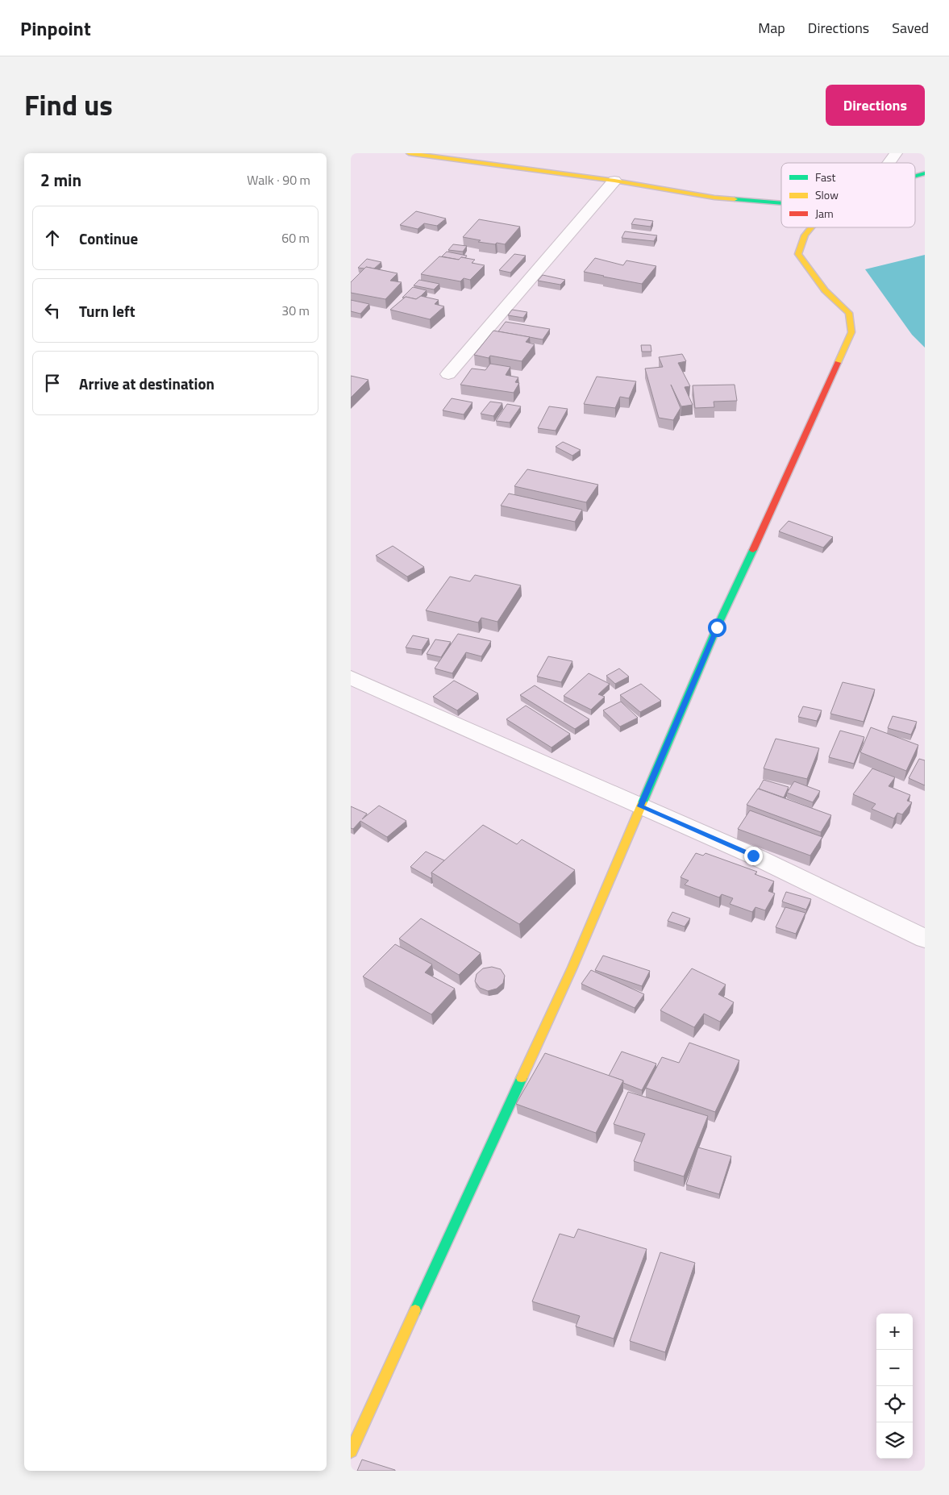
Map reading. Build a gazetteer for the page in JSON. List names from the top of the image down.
{
  "legend": ["Fast", "Slow", "Jam"],
  "page": {
    "header": "Pinpoint",
    "nav": ["Map", "Directions", "Saved"],
    "title": "Find us",
    "buttons": "Directions",
    "heading": ["2 min", "Walk · 90 m"],
    "list": [
      ["Continue", "60 m"],
      ["Turn left", "30 m"],
      "Arrive at destination"
    ],
    "map_buttons": ["+", "−"]
  }
}
